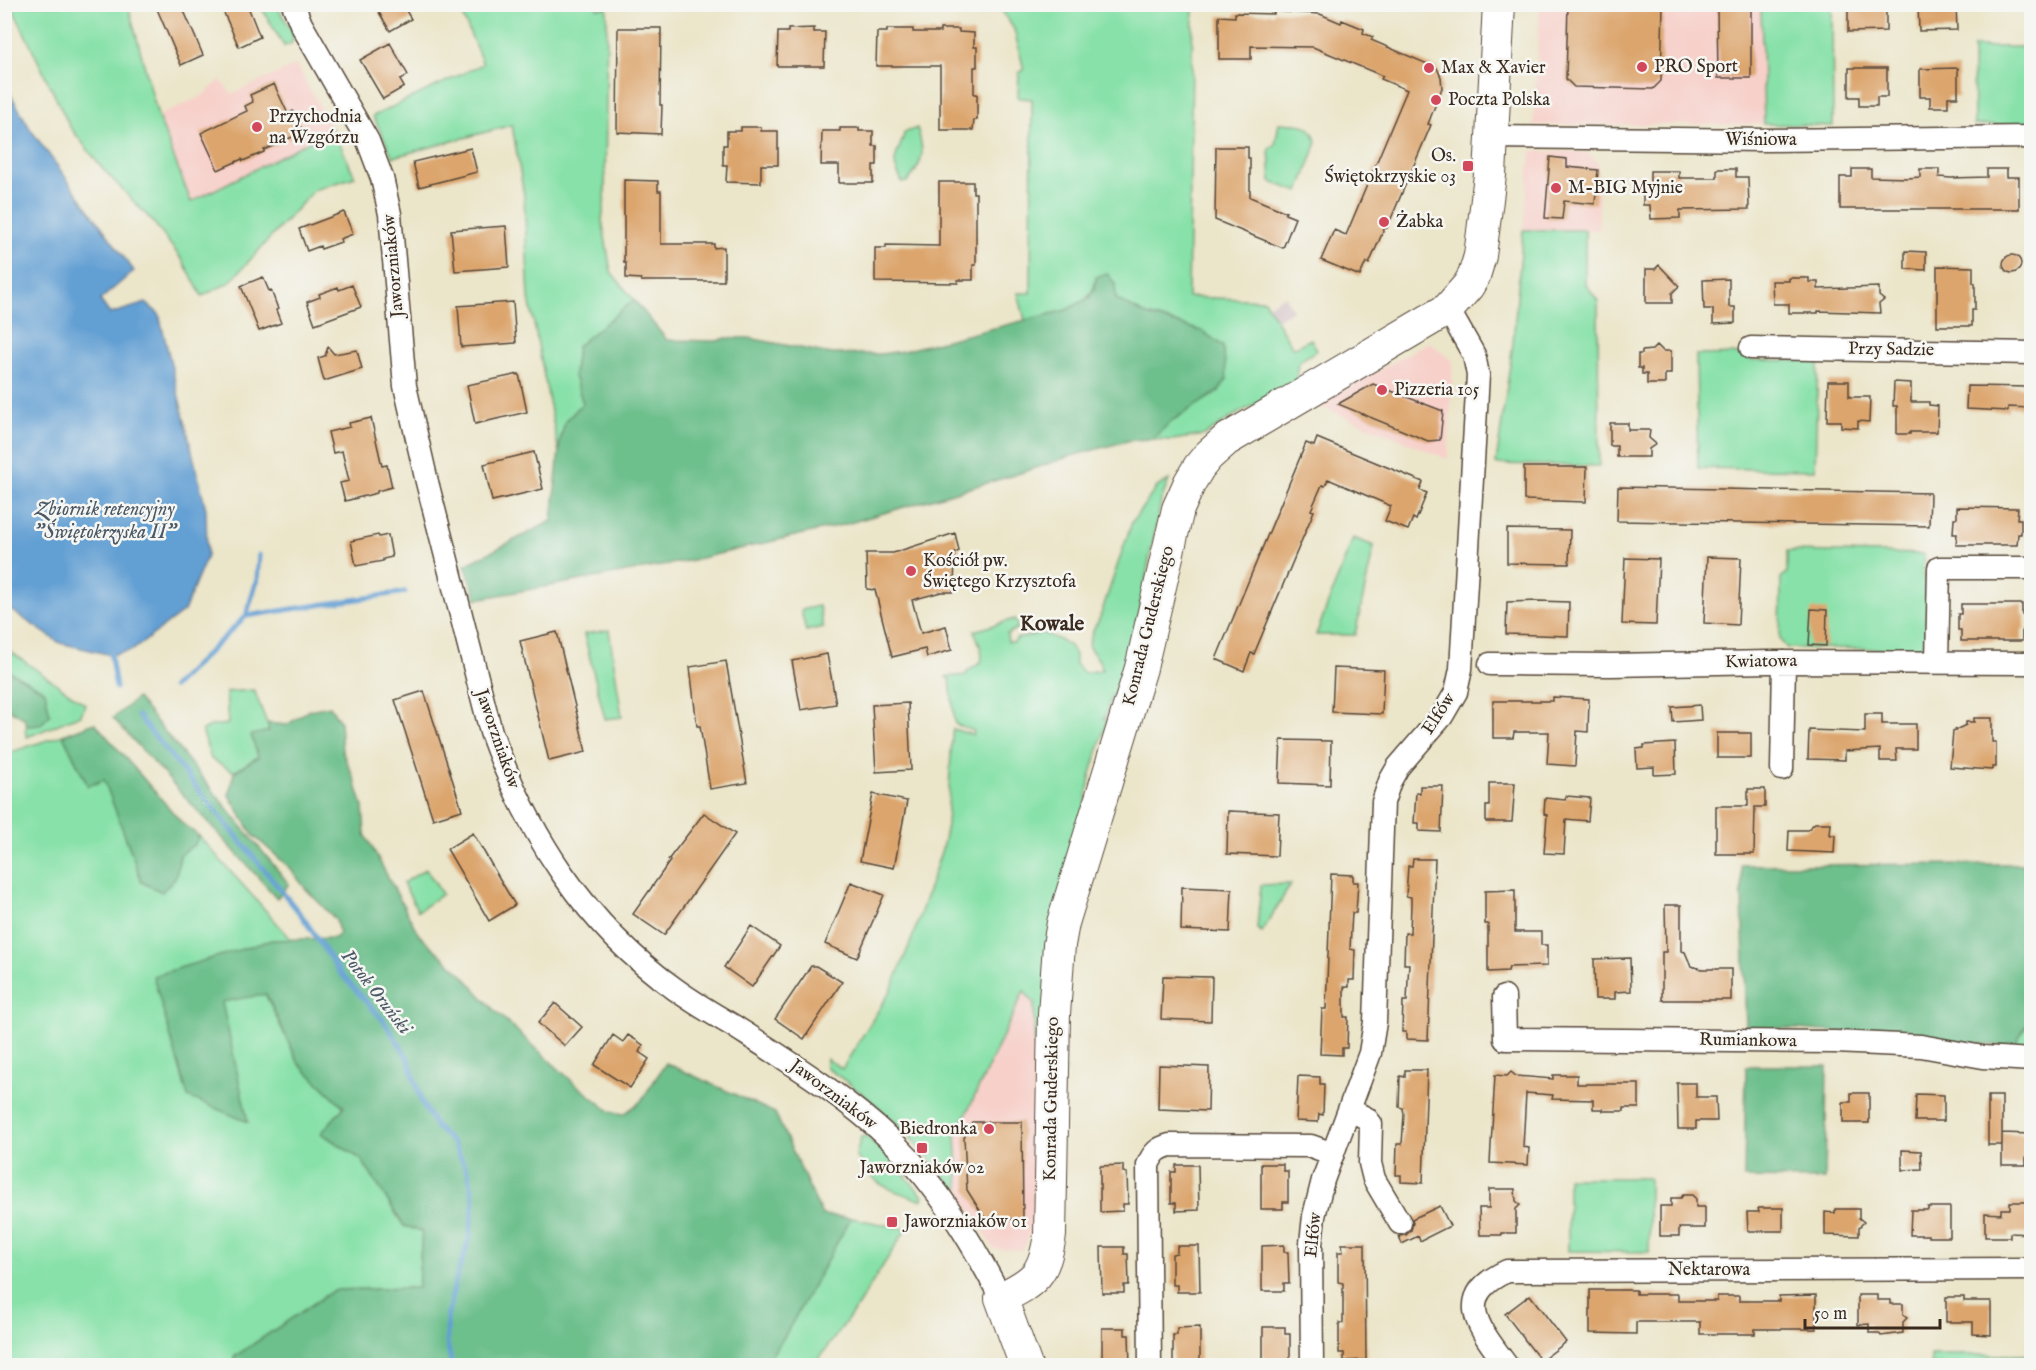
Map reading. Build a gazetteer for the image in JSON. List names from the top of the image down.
{
  "streets": {
    "street": [
      "Wiśniowa",
      "Jaworzniaków",
      "Przy Sadzie",
      "Konrada Guderskiego",
      "Kwiatowa",
      "Elfów",
      "Rumiankowa",
      "Nektarowa"
    ]
  },
  "crossings": [
    ["Wiśniowa", "Konrada Guderskiego"],
    ["Jaworzniaków", "Konrada Guderskiego"],
    ["Konrada Guderskiego", "Elfów"]
  ],
  "districts": ["Kowale"],
  "water": ["Zbiornik retencyjny \"Świętokrzyska II\"", "Potok Oruński"],
  "places": {
    "other": [
      "PRO Sport",
      "Max & Xavier",
      "Poczta Polska",
      "Przychodnia na Wzgórzu",
      "M-BIG Myjnie",
      "Żabka",
      "Pizzeria 105",
      "Kościół pw. Świętego Krzysztofa",
      "Biedronka"
    ],
    "transit": ["Os. Świętokrzyskie 03", "Jaworzniaków 02", "Jaworzniaków 01"]
  },
  "scale_bar": "50 m"
}
